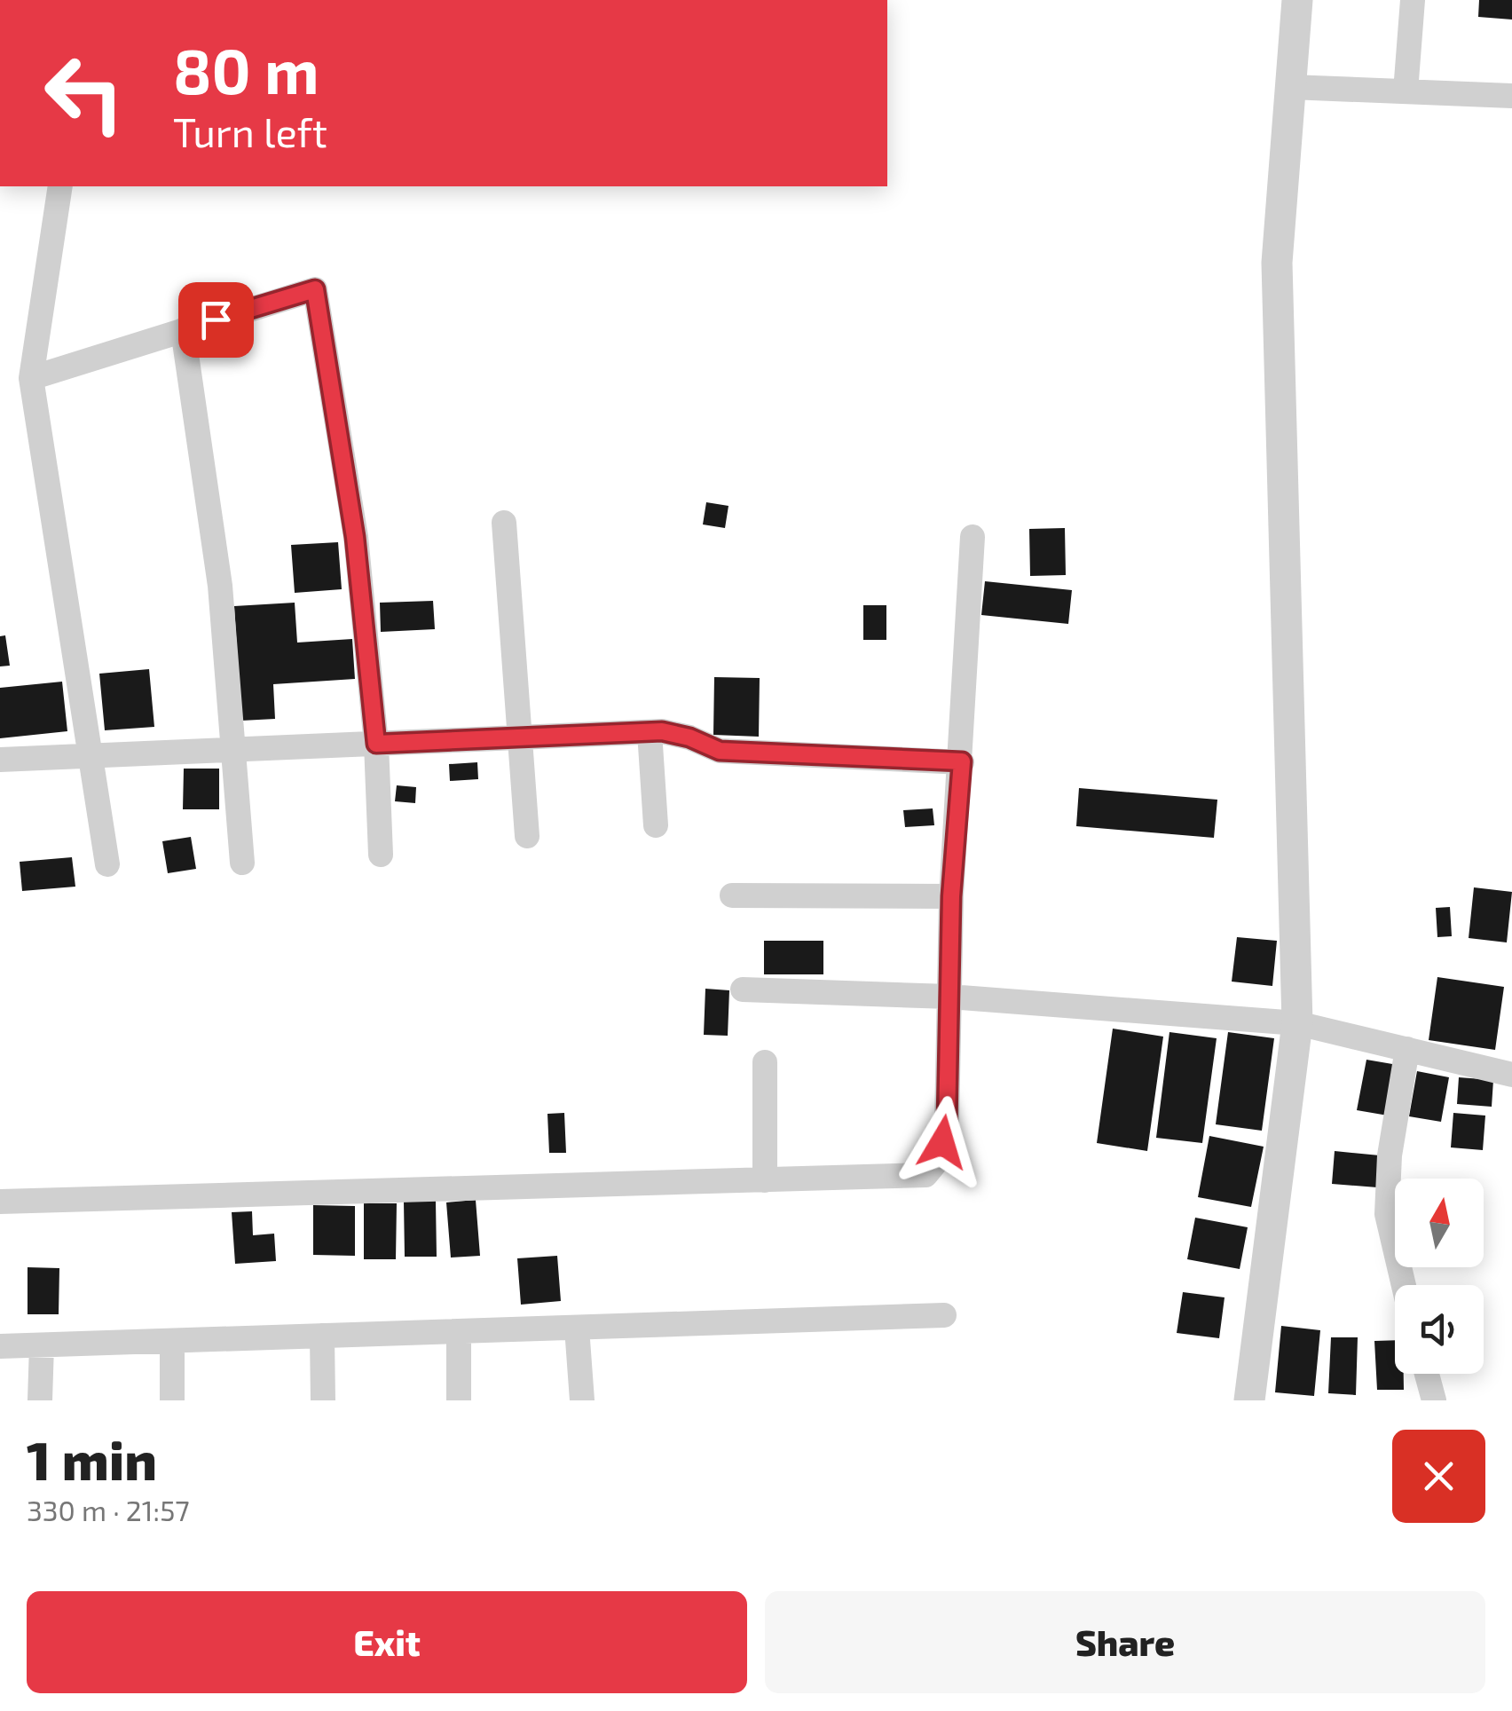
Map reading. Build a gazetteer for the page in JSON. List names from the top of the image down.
{
  "north": "top",
  "page": {
    "turn": ["80 m", "Turn left"],
    "heading": ["1 min", "330 m · 21:57"],
    "buttons": ["Exit", "Share"]
  }
}
